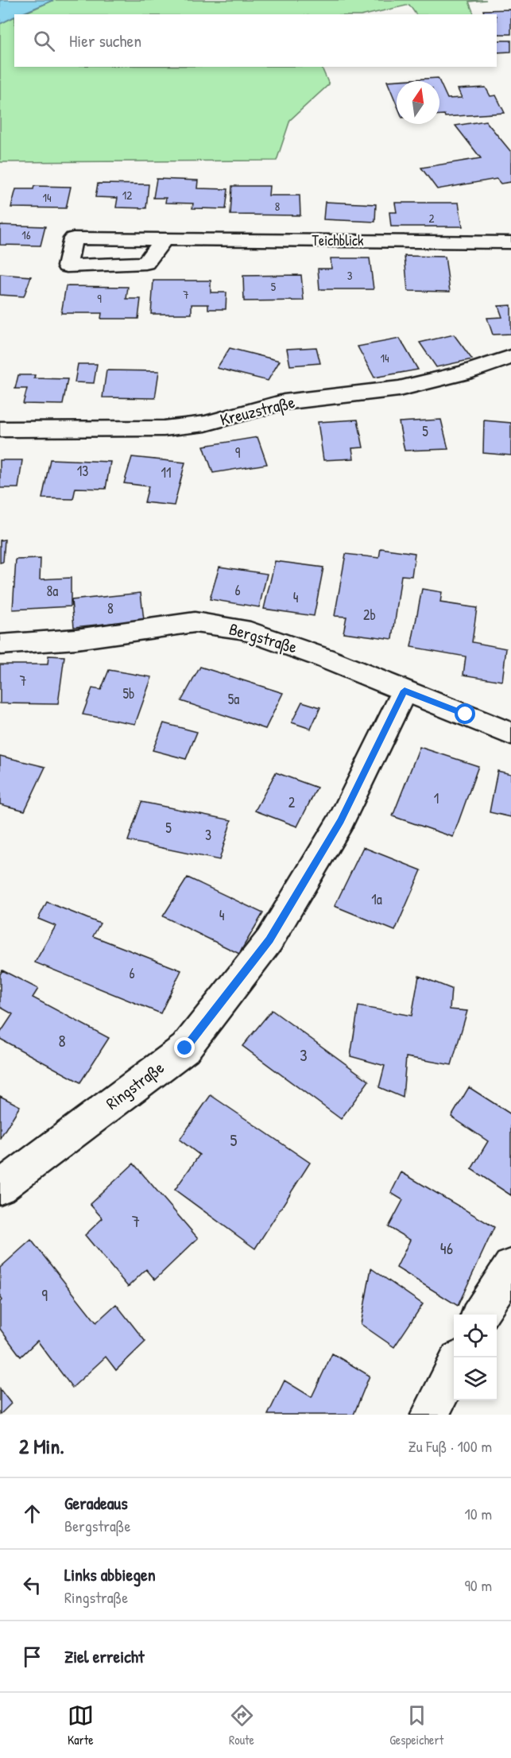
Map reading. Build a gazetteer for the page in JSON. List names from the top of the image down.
{
  "streets": {
    "street": [
      "Teichblick",
      "Kreuzstraße",
      "Bergstraße",
      "Ringstraße"
    ]
  },
  "crossings": [
    ["Bergstraße", "Ringstraße"]
  ],
  "house_numbers": [
    "12",
    "14",
    "8",
    "2",
    "16",
    "3",
    "5",
    "7",
    "9",
    "14",
    "5",
    "9",
    "13",
    "11",
    "6",
    "8a",
    "4",
    "8",
    "2b",
    "7",
    "5b",
    "5a",
    "1",
    "2",
    "5",
    "3",
    "1a",
    "4",
    "6",
    "8",
    "3",
    "5",
    "7",
    "46",
    "9"
  ],
  "north": "top",
  "page": {
    "search": "Hier suchen",
    "heading": ["2 Min.", "Zu Fuß · 100 m"],
    "list": [
      ["Geradeaus", "Bergstraße", "10 m"],
      ["Links abbiegen", "Ringstraße", "90 m"],
      "Ziel erreicht"
    ],
    "nav": ["Karte", "Route", "Gespeichert"]
  }
}
